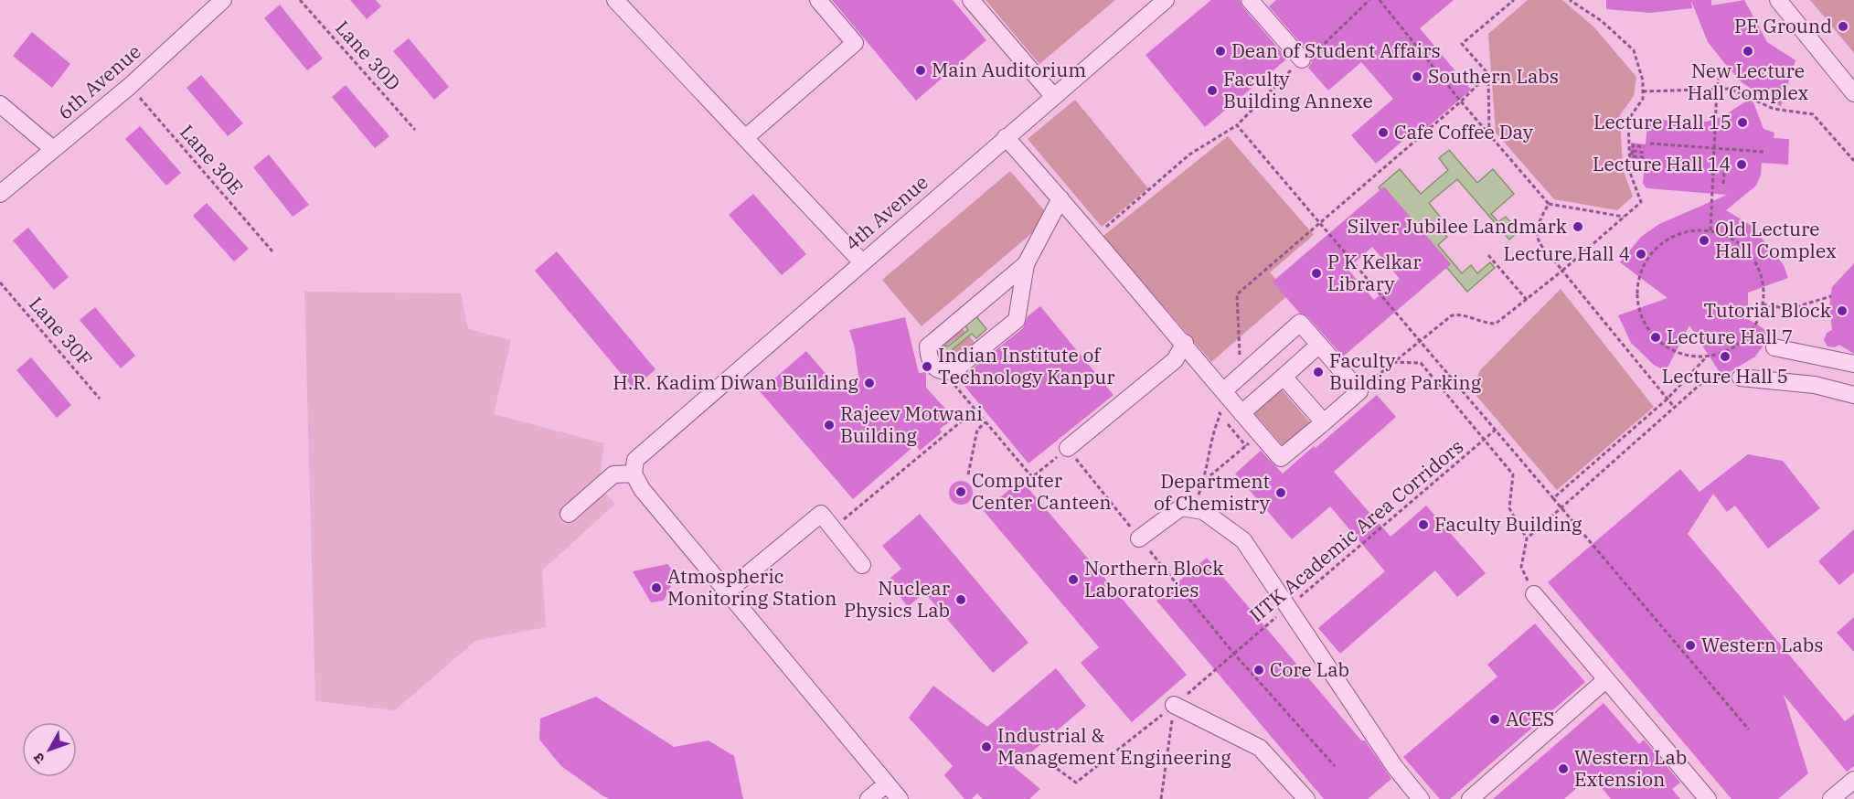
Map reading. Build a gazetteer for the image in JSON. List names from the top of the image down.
{
  "streets": {
    "street": ["6th Avenue", "4th Avenue"],
    "path": [
      "Lane 30D",
      "Lane 30E",
      "Lane 30F",
      "IITK Academic Area Corridors"
    ]
  },
  "crossings": [
    ["6th Avenue", "Lane 30E"]
  ],
  "places": [
    "PE Ground",
    "Dean of Student Affairs",
    "New Lecture Hall Complex",
    "Main Auditorium",
    "Southern Labs",
    "Faculty Building Annexe",
    "Lecture Hall 15",
    "Cafe Coffee Day",
    "Lecture Hall 14",
    "Silver Jubilee Landmark",
    "Old Lecture Hall Complex",
    "Lecture Hall 4",
    "P K Kelkar Library",
    "Tutorial Block",
    "Lecture Hall 7",
    "Lecture Hall 5",
    "Indian Institute of Technology Kanpur",
    "Faculty Building Parking",
    "H.R. Kadim Diwan Building",
    "Rajeev Motwani Building",
    "Computer Center Canteen",
    "Department of Chemistry",
    "Faculty Building",
    "Northern Block Laboratories",
    "Atmospheric Monitoring Station",
    "Nuclear Physics Lab",
    "Western Labs",
    "Core Lab",
    "ACES",
    "Industrial & Management Engineering",
    "Western Lab Extension"
  ],
  "north": "bottom left"
}
